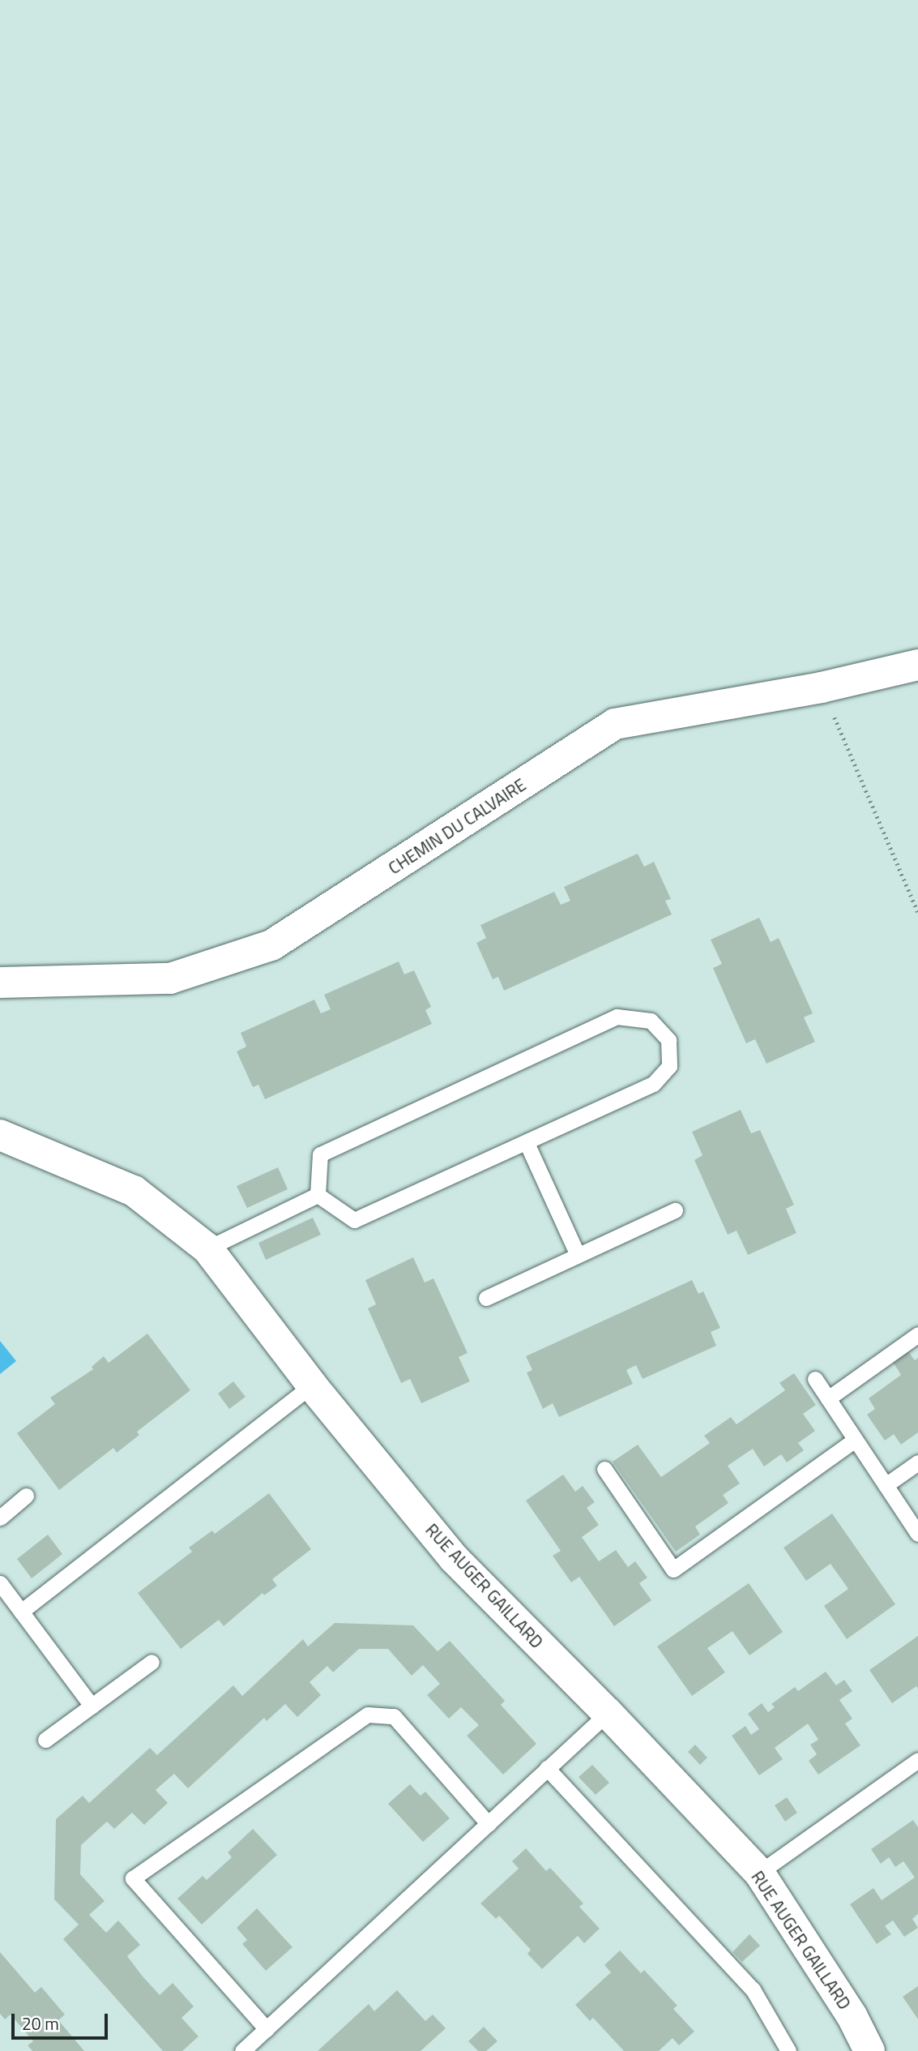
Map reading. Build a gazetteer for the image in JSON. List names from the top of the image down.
{
  "streets": {
    "street": ["CHEMIN DU CALVAIRE", "RUE AUGER GAILLARD"]
  },
  "scale_bar": "20 m"
}
